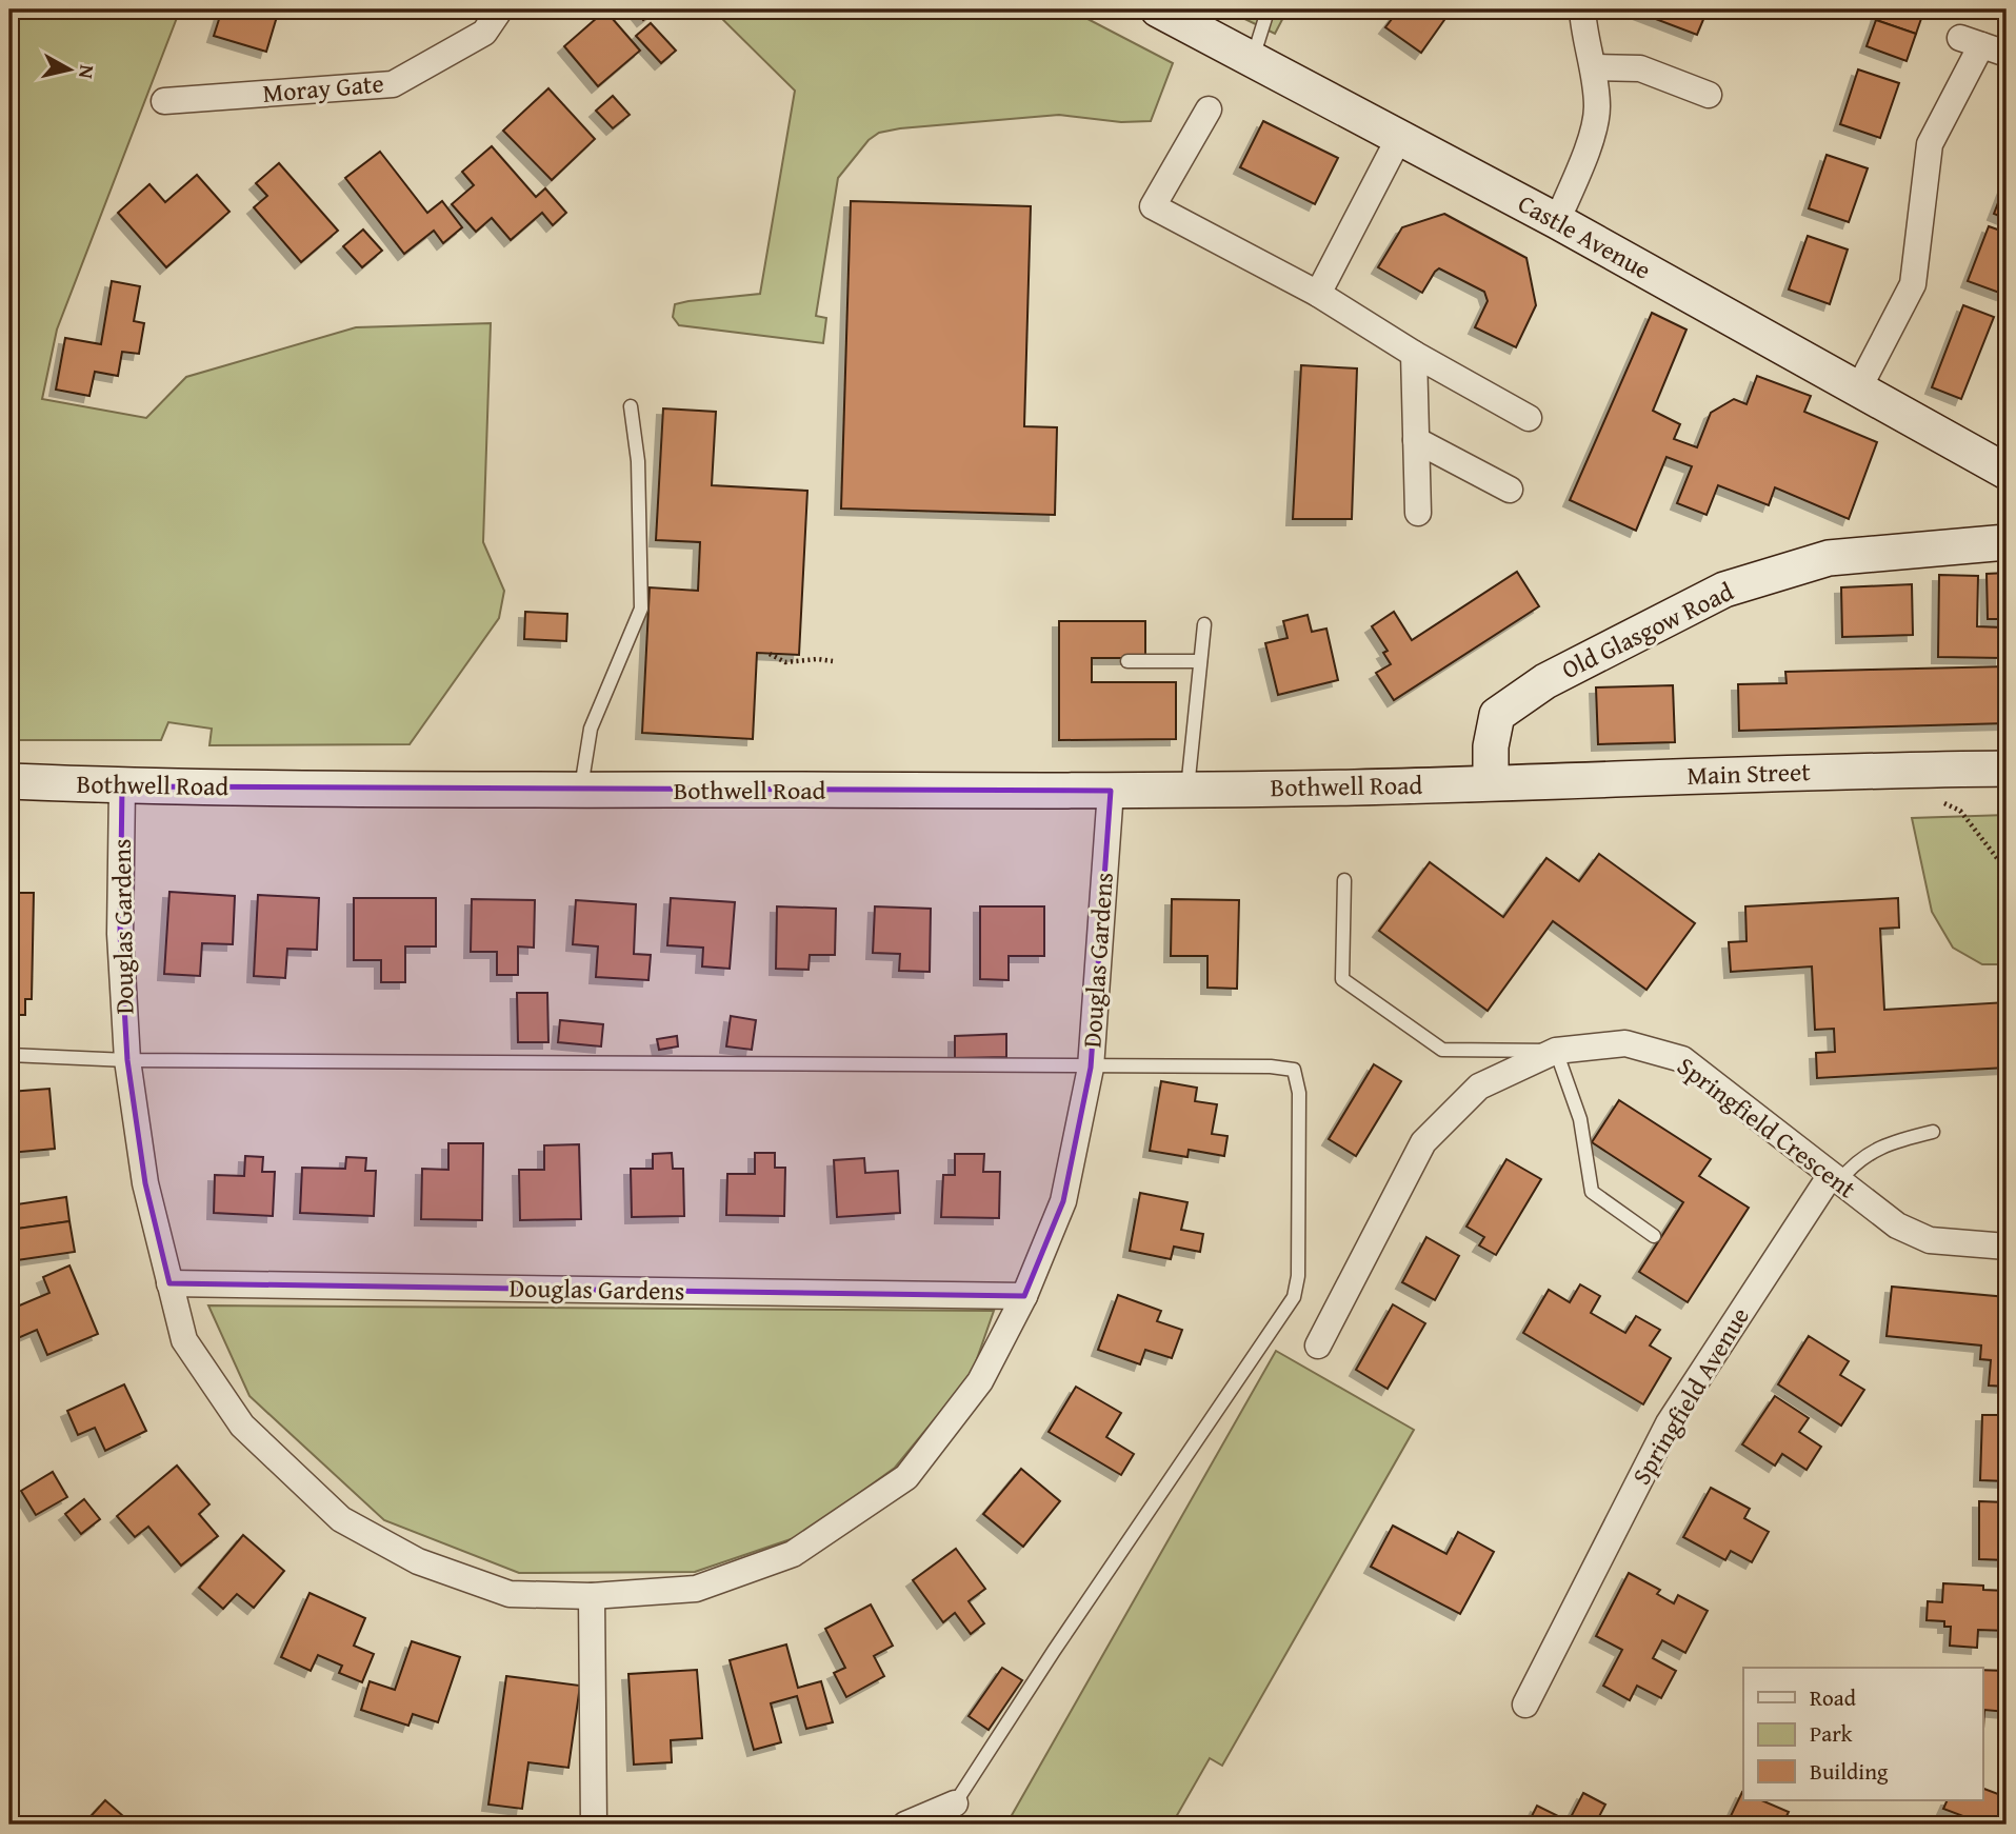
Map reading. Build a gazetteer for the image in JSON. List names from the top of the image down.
{
  "streets": {
    "main road": [
      "Castle Avenue",
      "Old Glasgow Road",
      "Main Street",
      "Bothwell Road"
    ],
    "street": [
      "Moray Gate",
      "Douglas Gardens",
      "Springfield Crescent",
      "Springfield Avenue"
    ]
  },
  "crossings": [
    ["Old Glasgow Road", "Main Street"],
    ["Old Glasgow Road", "Bothwell Road"],
    ["Main Street", "Bothwell Road"],
    ["Bothwell Road", "Douglas Gardens"],
    ["Springfield Crescent", "Springfield Avenue"]
  ],
  "legend": ["Road", "Park", "Building"],
  "north": "right"
}
